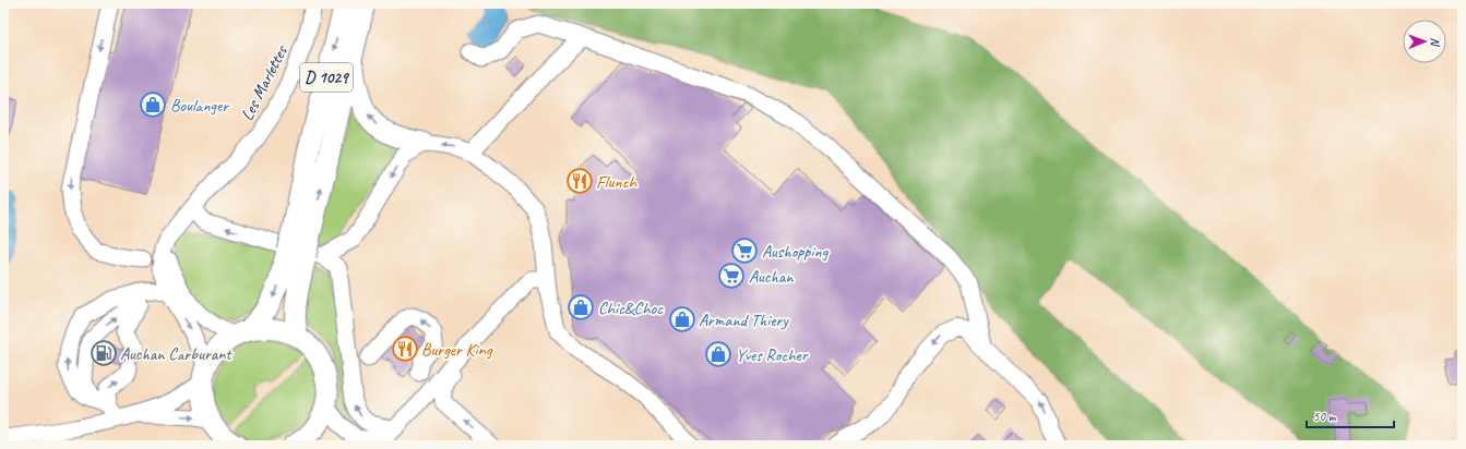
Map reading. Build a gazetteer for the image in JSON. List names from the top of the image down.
{
  "streets": {
    "main road": ["D 1029"],
    "street": ["Les Marlettes"]
  },
  "places": {
    "shop": [
      "Boulanger",
      "Chic&Choc",
      "Armand Thiery",
      "Yves Rocher"
    ],
    "restaurant": ["Flunch", "Burger King"],
    "supermarket": ["Aushopping", "Auchan"],
    "fuel station": ["Auchan Carburant"]
  },
  "scale_bar": "50 m",
  "north": "right"
}
